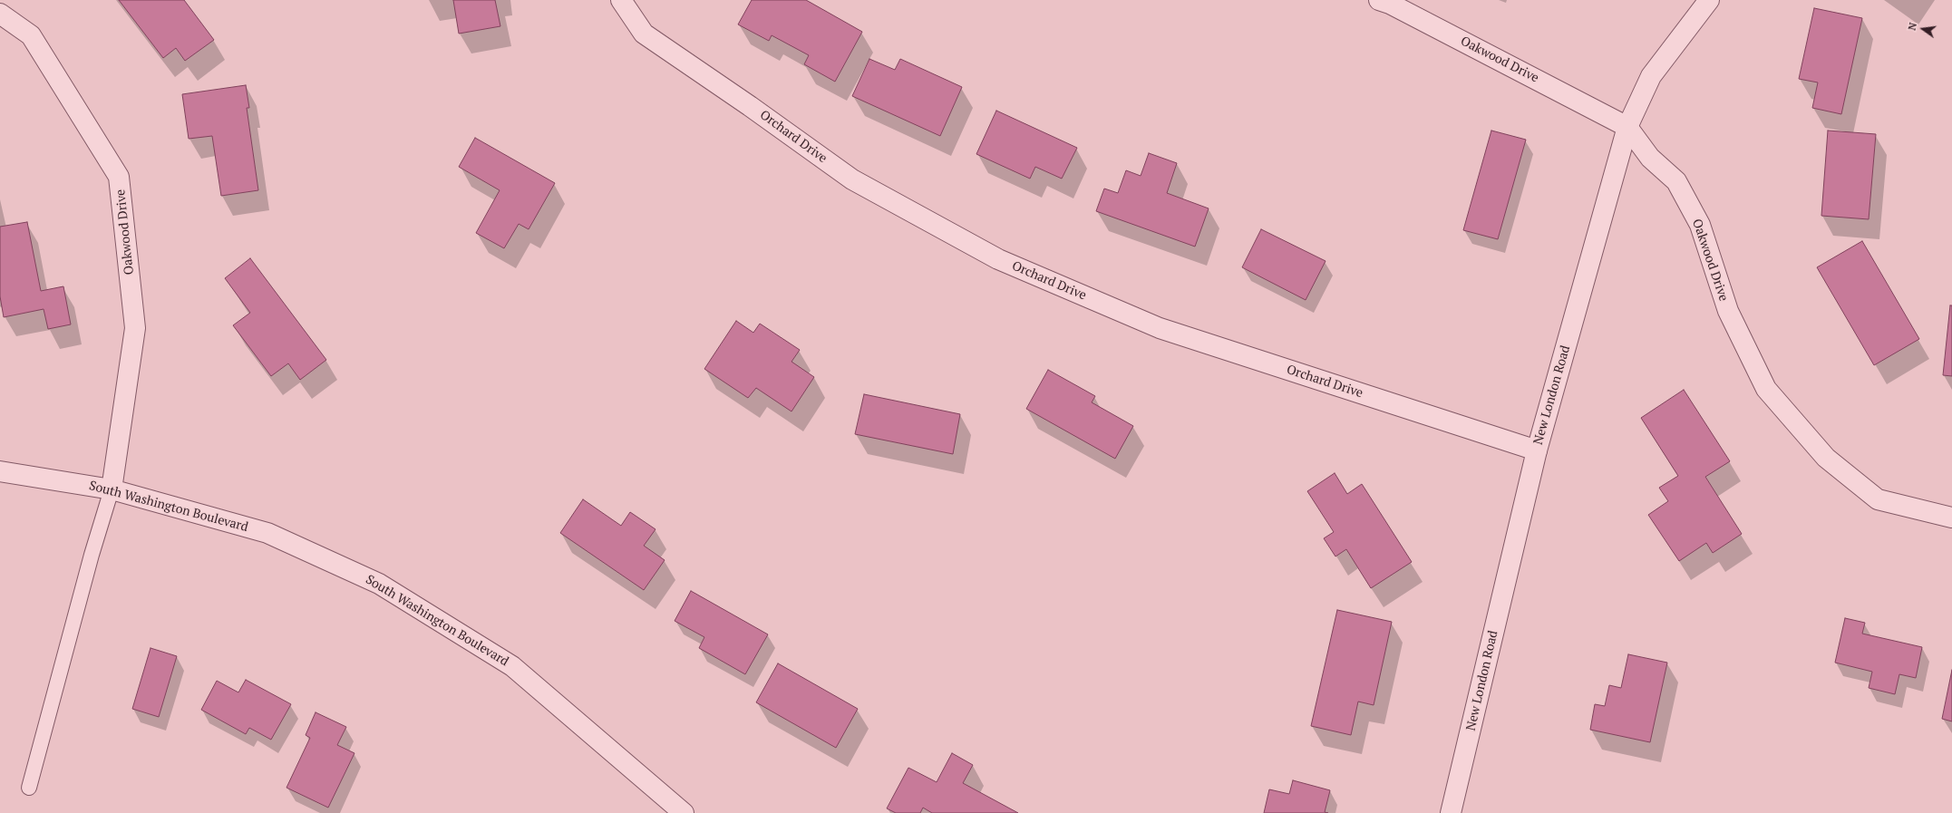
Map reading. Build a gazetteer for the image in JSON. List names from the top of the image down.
{
  "streets": {
    "street": [
      "Oakwood Drive",
      "Orchard Drive",
      "New London Road",
      "South Washington Boulevard"
    ]
  },
  "crossings": [
    ["Oakwood Drive", "New London Road"],
    ["Oakwood Drive", "South Washington Boulevard"],
    ["Orchard Drive", "New London Road"]
  ],
  "north": "left"
}
